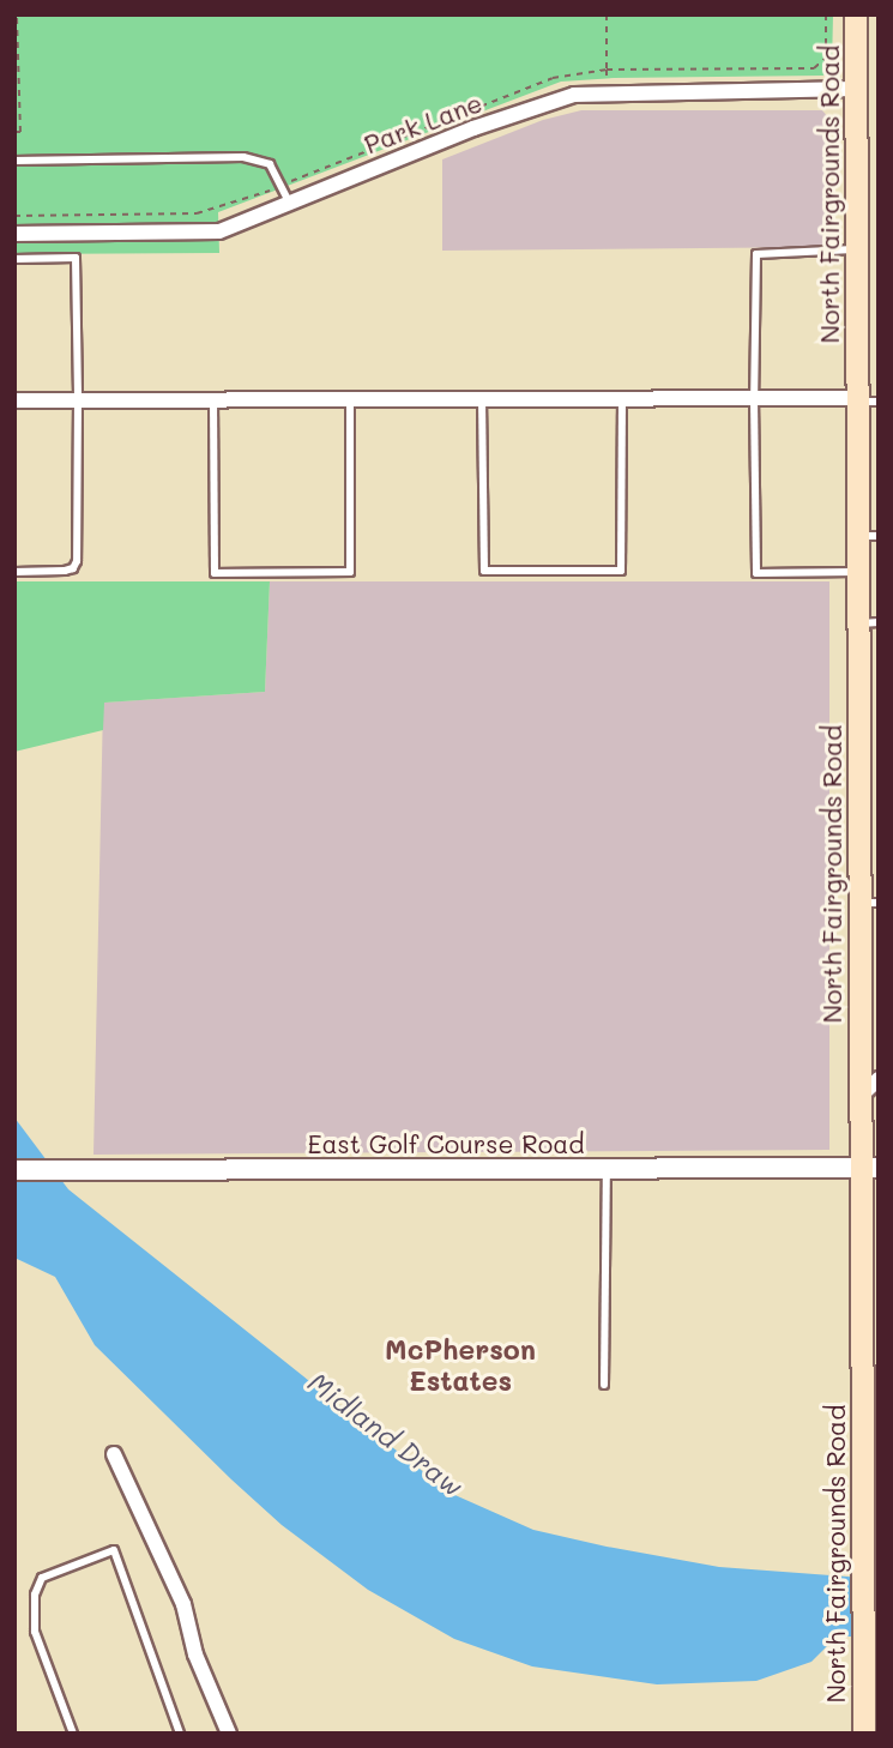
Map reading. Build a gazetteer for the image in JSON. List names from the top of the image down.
{
  "streets": {
    "main road": ["North Fairgrounds Road"],
    "street": ["Park Lane", "East Golf Course Road"]
  },
  "crossings": [
    ["Park Lane", "North Fairgrounds Road"],
    ["North Fairgrounds Road", "East Golf Course Road"]
  ],
  "districts": ["McPherson Estates"],
  "water": ["Midland Draw"]
}
